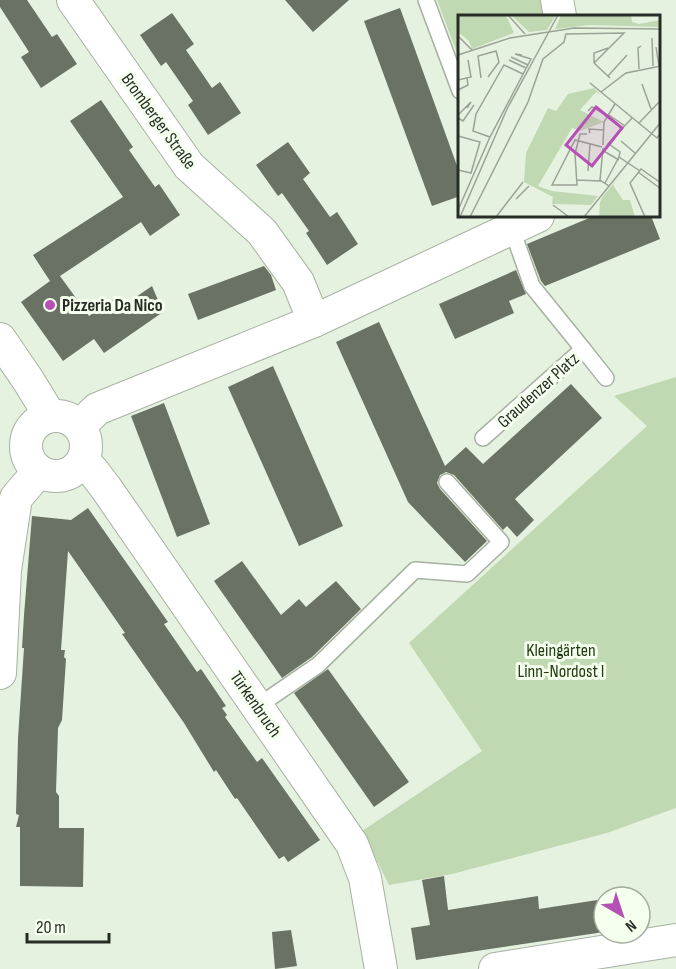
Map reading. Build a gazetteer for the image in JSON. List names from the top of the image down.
{
  "streets": {
    "street": ["Bromberger Straße", "Türkenbruch"],
    "lane": ["Graudenzer Platz"]
  },
  "parks": ["Kleingärten Linn-Nordost I"],
  "places": ["Pizzeria Da Nico"],
  "scale_bar": "20 m",
  "north": "bottom right"
}
